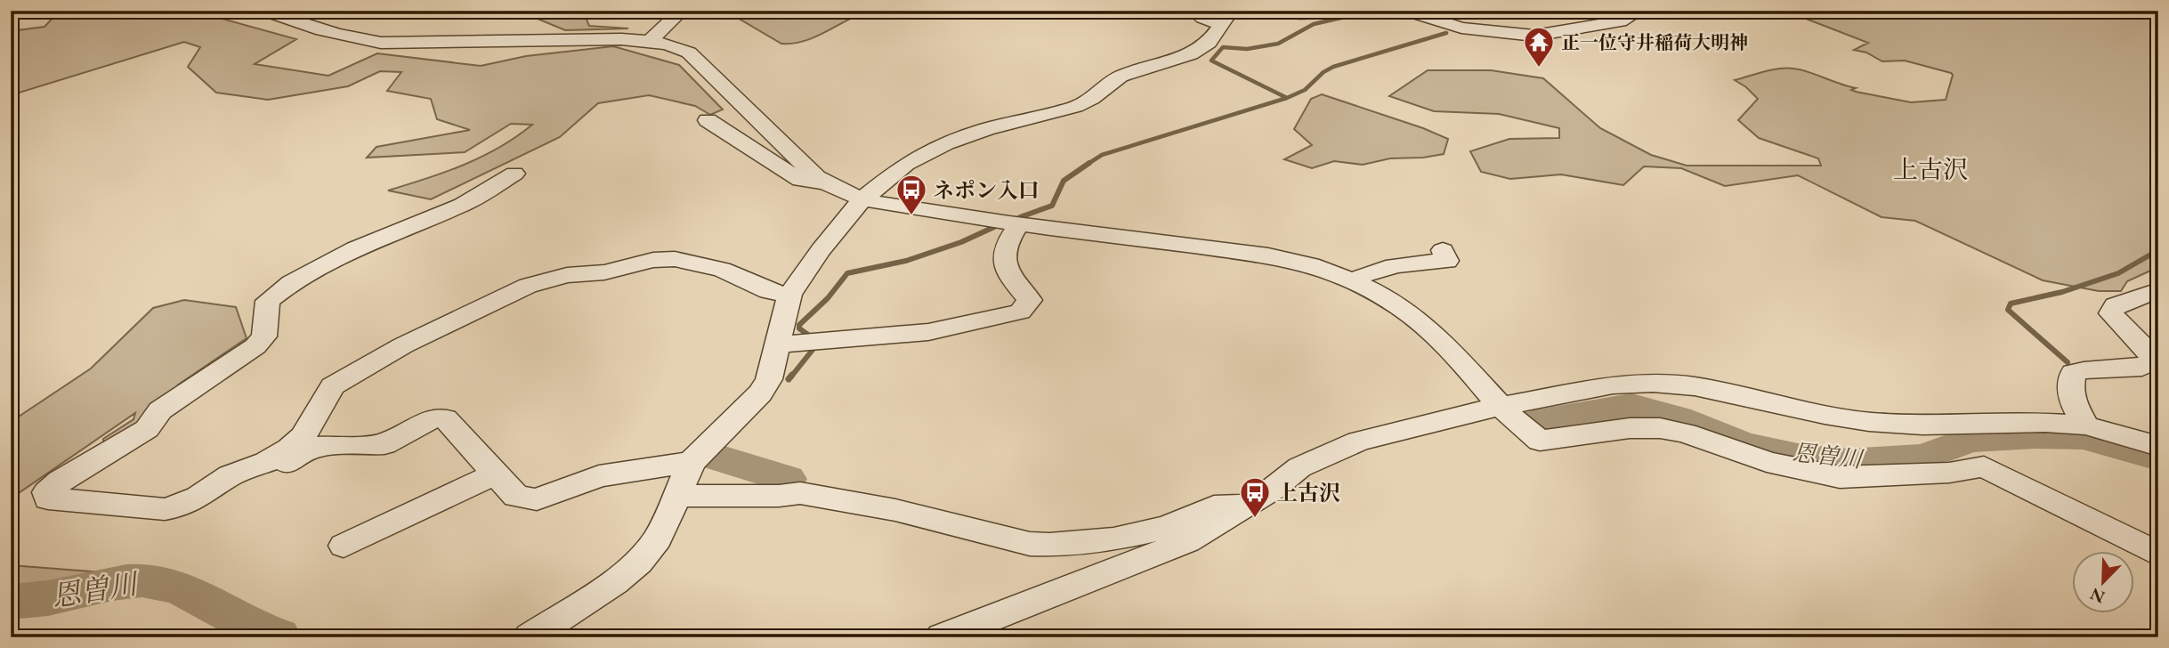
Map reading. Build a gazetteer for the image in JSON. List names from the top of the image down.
{
  "districts": ["上古沢"],
  "water": ["恩曽川"],
  "places": {
    "temple": ["正一位守井稲荷大明神"],
    "bus stop": ["ネポン入口", "上古沢"]
  },
  "north": "bottom left"
}
